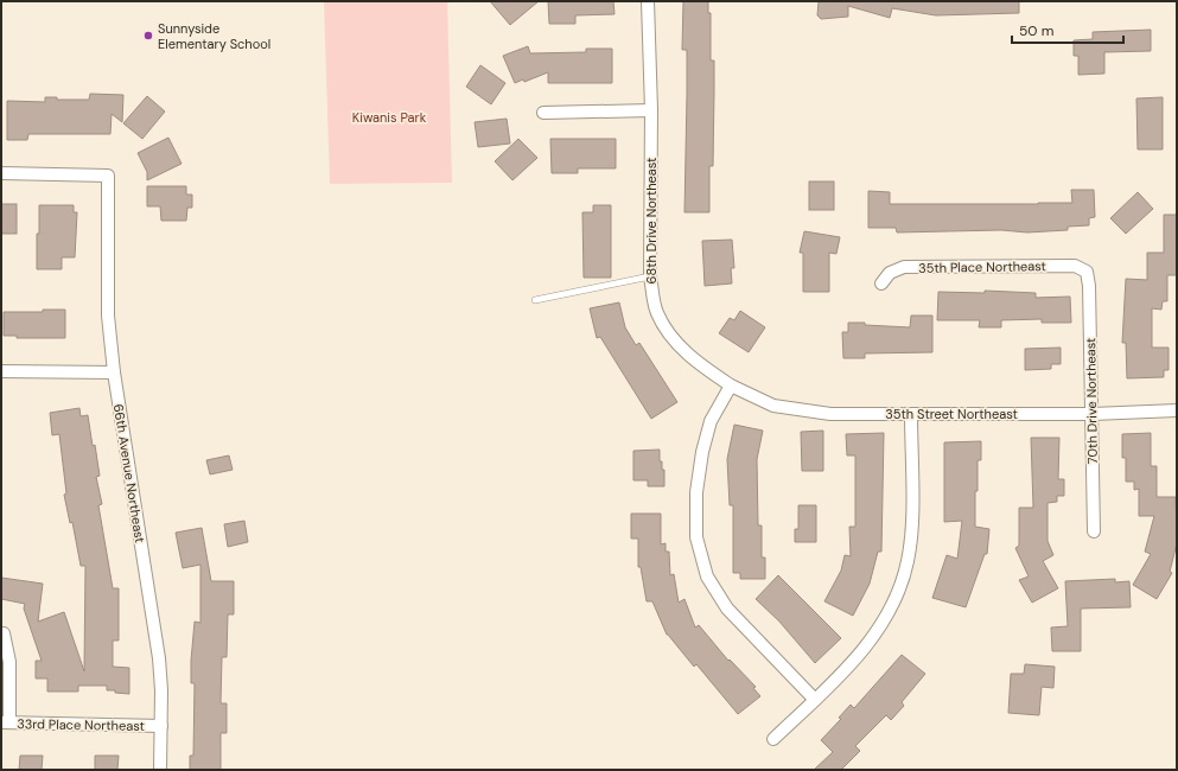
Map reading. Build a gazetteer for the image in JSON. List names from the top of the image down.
{
  "streets": {
    "street": [
      "68th Drive Northeast",
      "35th Place Northeast",
      "70th Drive Northeast",
      "35th Street Northeast",
      "66th Avenue Northeast",
      "33rd Place Northeast"
    ]
  },
  "crossings": [
    ["68th Drive Northeast", "35th Street Northeast"],
    ["35th Place Northeast", "70th Drive Northeast"],
    ["70th Drive Northeast", "35th Street Northeast"],
    ["66th Avenue Northeast", "33rd Place Northeast"]
  ],
  "parks": ["Kiwanis Park"],
  "places": ["Sunnyside Elementary School"],
  "scale_bar": "50 m"
}
